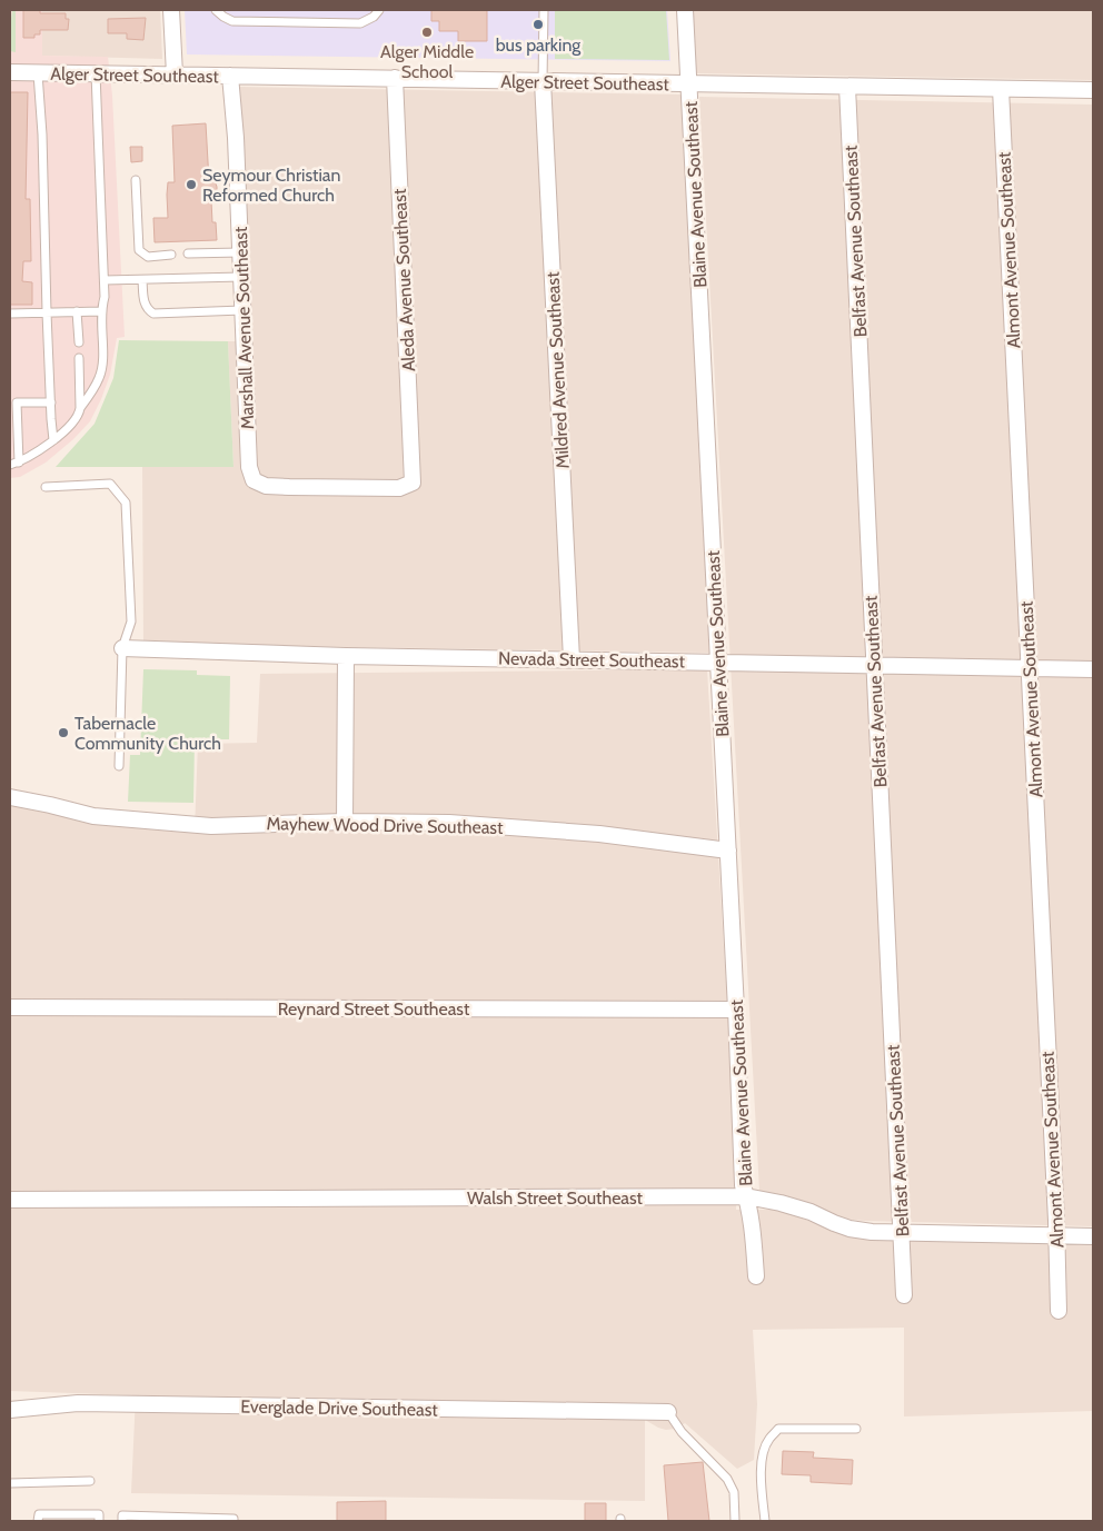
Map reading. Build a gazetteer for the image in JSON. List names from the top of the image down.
{
  "streets": {
    "street": [
      "Alger Street Southeast",
      "Blaine Avenue Southeast",
      "Belfast Avenue Southeast",
      "Almont Avenue Southeast",
      "Aleda Avenue Southeast",
      "Marshall Avenue Southeast",
      "Mildred Avenue Southeast",
      "Nevada Street Southeast",
      "Mayhew Wood Drive Southeast",
      "Reynard Street Southeast",
      "Walsh Street Southeast",
      "Everglade Drive Southeast"
    ]
  },
  "crossings": [
    ["Alger Street Southeast", "Blaine Avenue Southeast"],
    ["Alger Street Southeast", "Belfast Avenue Southeast"],
    ["Alger Street Southeast", "Almont Avenue Southeast"],
    ["Alger Street Southeast", "Aleda Avenue Southeast"],
    ["Alger Street Southeast", "Marshall Avenue Southeast"],
    ["Alger Street Southeast", "Mildred Avenue Southeast"],
    ["Blaine Avenue Southeast", "Nevada Street Southeast"],
    ["Blaine Avenue Southeast", "Mayhew Wood Drive Southeast"],
    ["Blaine Avenue Southeast", "Reynard Street Southeast"],
    ["Blaine Avenue Southeast", "Walsh Street Southeast"],
    ["Belfast Avenue Southeast", "Nevada Street Southeast"],
    ["Belfast Avenue Southeast", "Walsh Street Southeast"],
    ["Almont Avenue Southeast", "Nevada Street Southeast"],
    ["Almont Avenue Southeast", "Walsh Street Southeast"],
    ["Aleda Avenue Southeast", "Marshall Avenue Southeast"],
    ["Mildred Avenue Southeast", "Nevada Street Southeast"]
  ],
  "places": [
    "bus parking",
    "Alger Middle School",
    "Seymour Christian Reformed Church",
    "Tabernacle Community Church"
  ]
}
